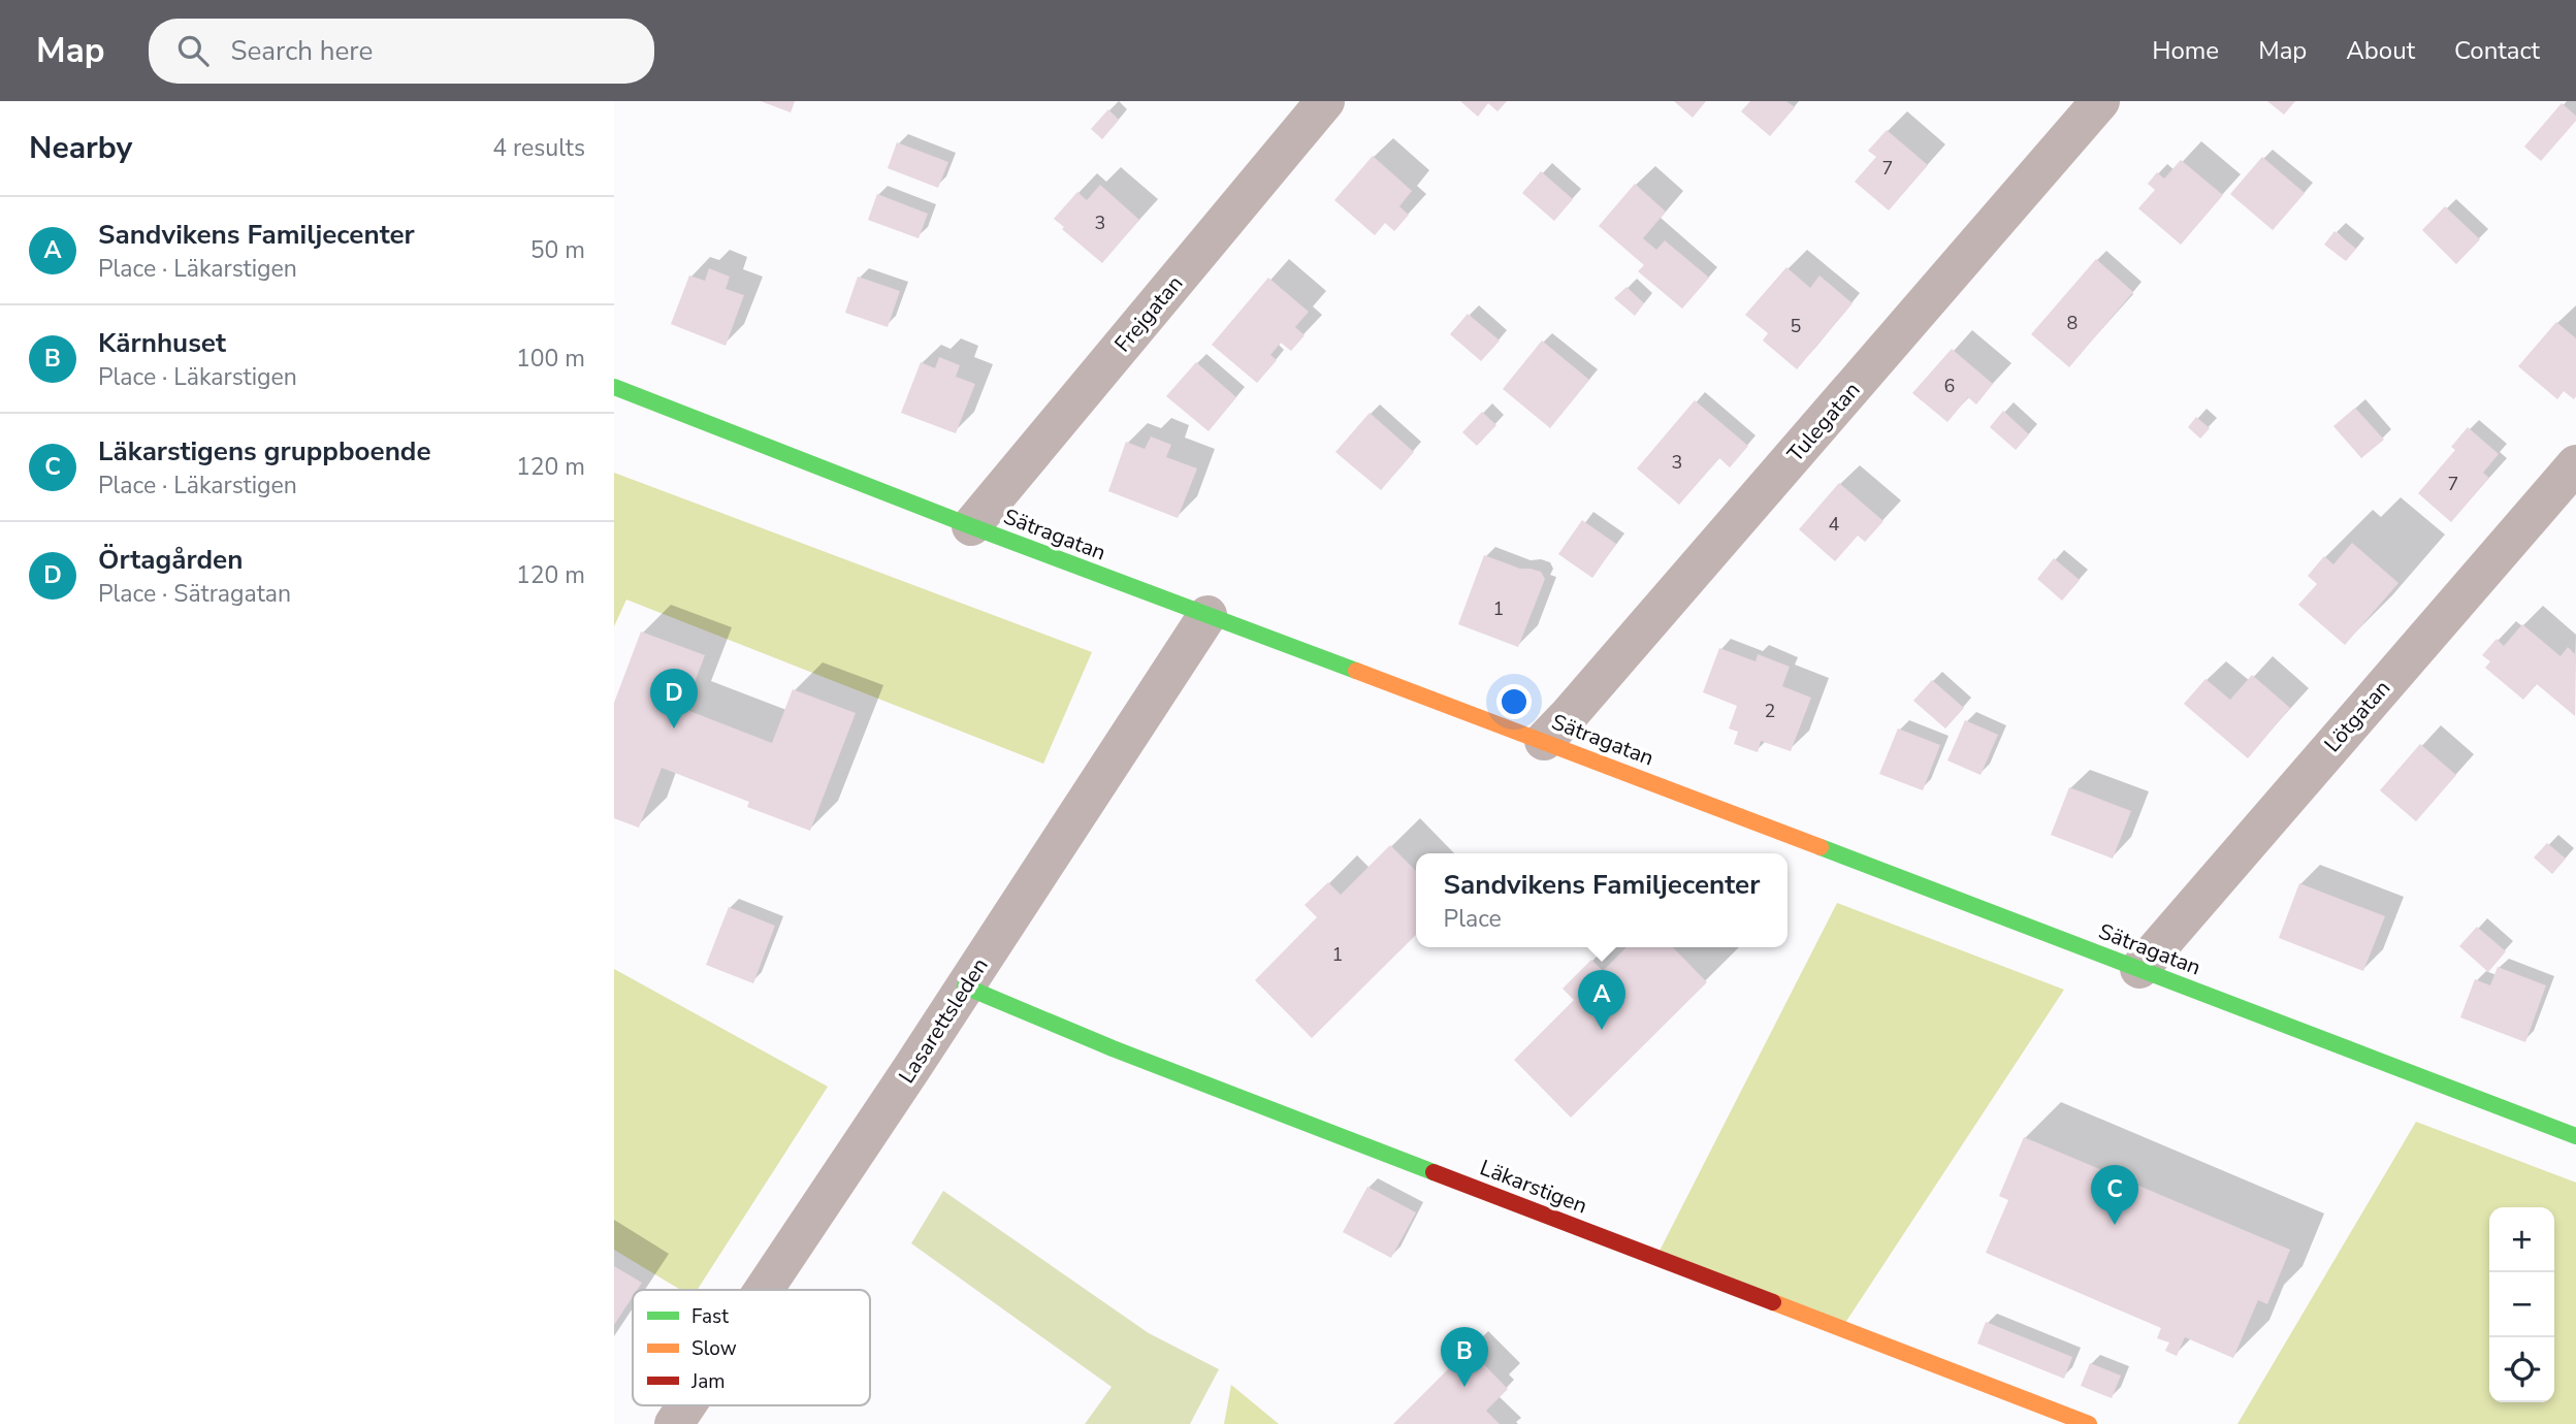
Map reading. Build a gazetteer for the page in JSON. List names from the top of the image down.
{
  "streets": {
    "street": [
      "Frejgatan",
      "Tulegatan",
      "Sätragatan",
      "Lötgatan",
      "Lasarettsleden",
      "Läkarstigen"
    ]
  },
  "crossings": [
    ["Frejgatan", "Sätragatan"],
    ["Tulegatan", "Sätragatan"],
    ["Sätragatan", "Lötgatan"],
    ["Sätragatan", "Lasarettsleden"],
    ["Lasarettsleden", "Läkarstigen"]
  ],
  "house_numbers": [
    "7",
    "3",
    "8",
    "5",
    "6",
    "3",
    "7",
    "4",
    "1",
    "2",
    "1"
  ],
  "legend": ["Fast", "Slow", "Jam"],
  "page": {
    "header": "Map",
    "search": "Search here",
    "nav": [
      "Home",
      "Map",
      "About",
      "Contact"
    ],
    "heading": ["Nearby", "4 results"],
    "list": [
      {
        "mark": "A",
        "name": "Sandvikens Familjecenter",
        "note": "Place · Läkarstigen",
        "value": "50 m"
      },
      {
        "mark": "B",
        "name": "Kärnhuset",
        "note": "Place · Läkarstigen",
        "value": "100 m"
      },
      {
        "mark": "C",
        "name": "Läkarstigens gruppboende",
        "note": "Place · Läkarstigen",
        "value": "120 m"
      },
      {
        "mark": "D",
        "name": "Örtagården",
        "note": "Place · Sätragatan",
        "value": "120 m"
      }
    ],
    "pins": [
      "D",
      "A",
      "C",
      "B"
    ],
    "popup": ["Sandvikens Familjecenter", "Place"],
    "map_buttons": ["+", "−"]
  }
}
